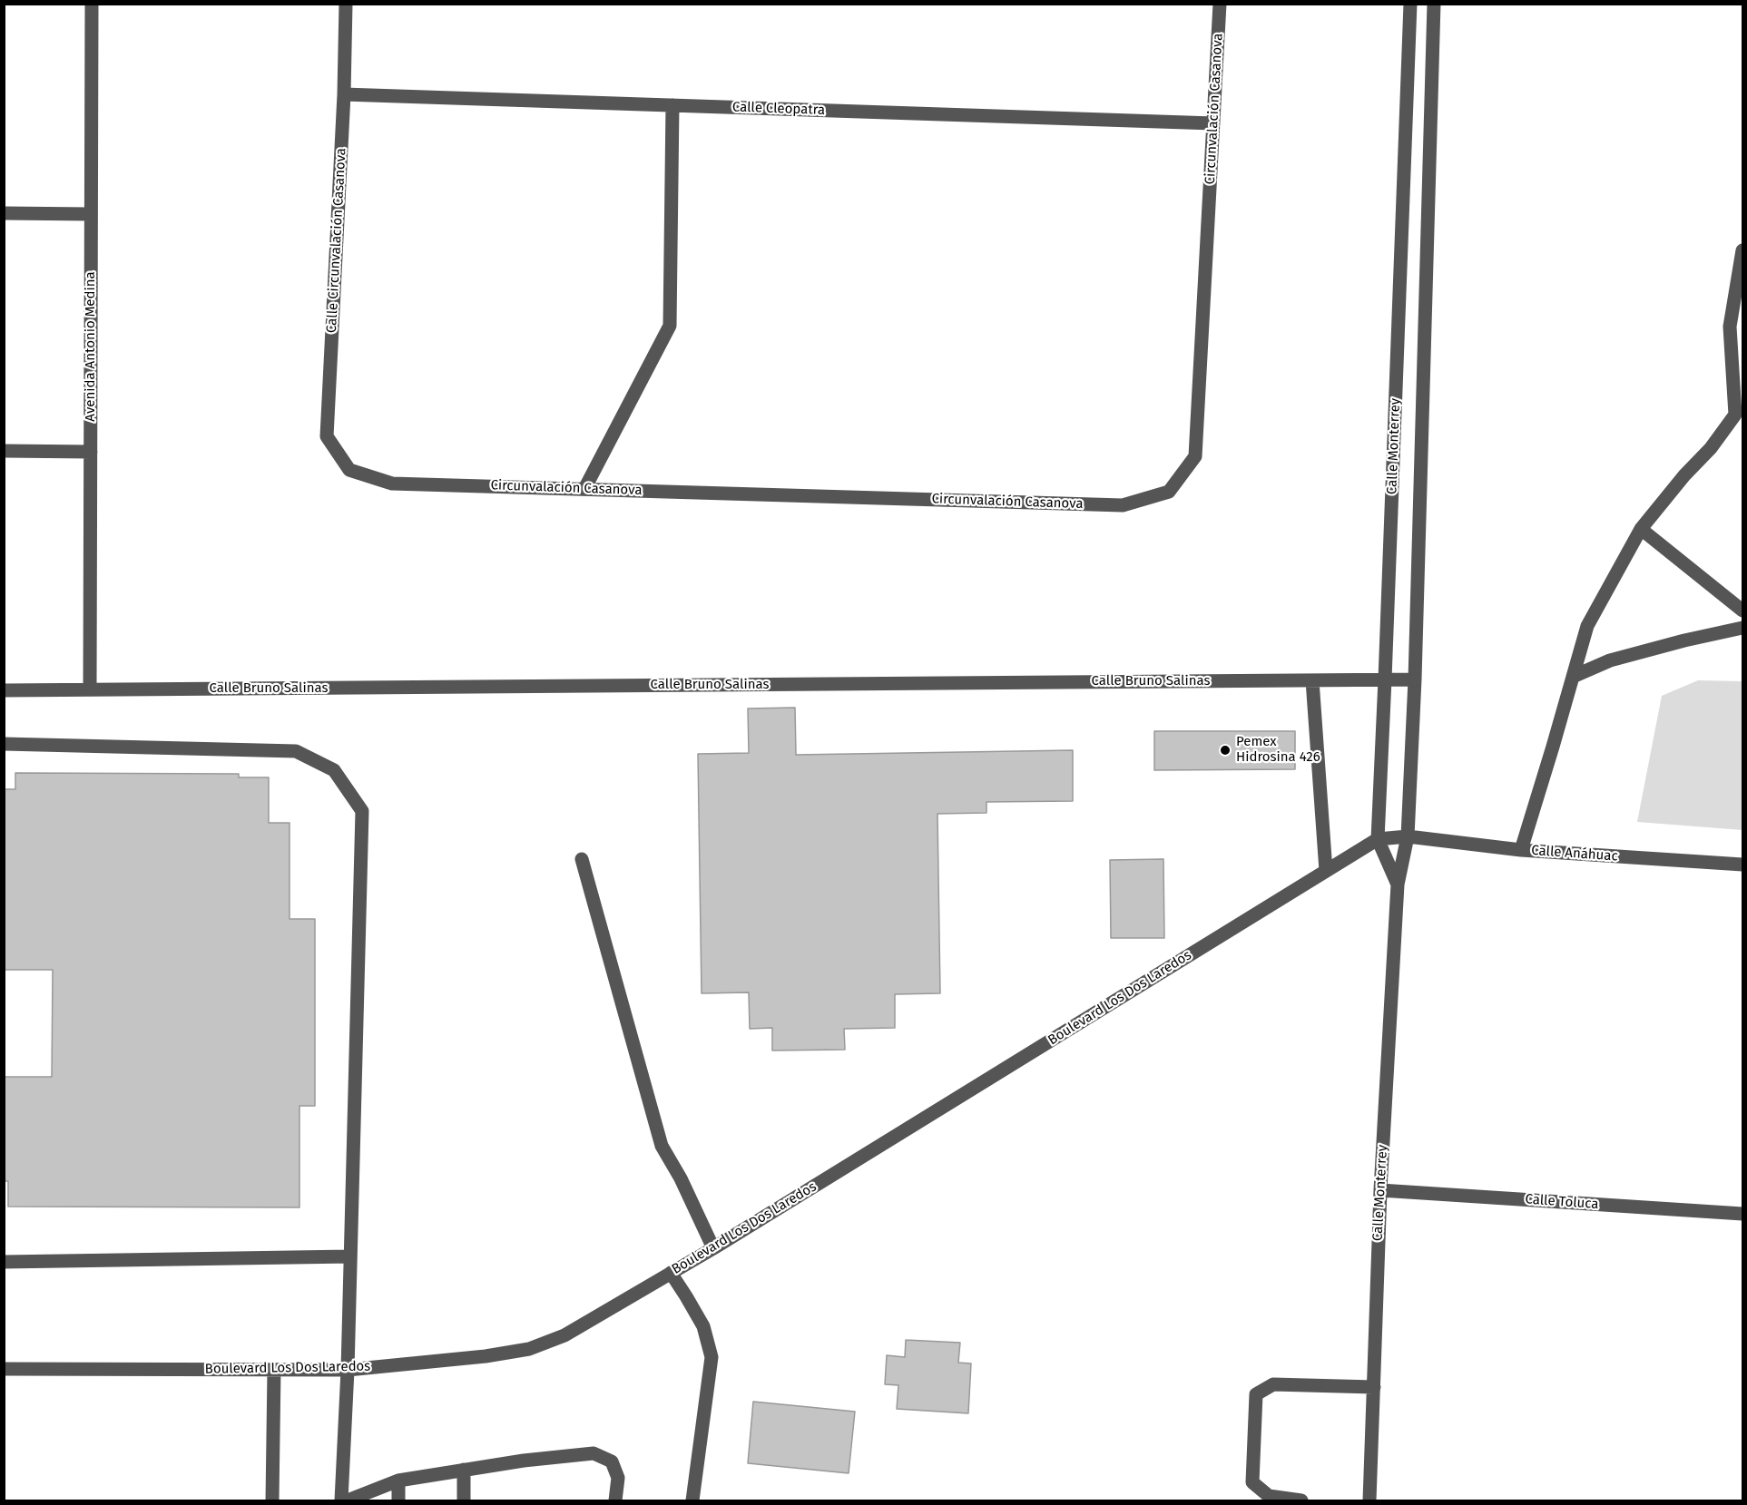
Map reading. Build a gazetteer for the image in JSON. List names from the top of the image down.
{
  "streets": {
    "street": [
      "Calle Cleopatra",
      "Circunvalación Casanova",
      "Calle Circunvalación Casanova",
      "Avenida Antonio Medina",
      "Calle Monterrey",
      "Calle Bruno Salinas",
      "Calle Anáhuac",
      "Boulevard Los Dos Laredos",
      "Calle Toluca"
    ]
  },
  "crossings": [
    ["Calle Cleopatra", "Circunvalación Casanova"],
    ["Calle Cleopatra", "Calle Circunvalación Casanova"],
    ["Circunvalación Casanova", "Calle Circunvalación Casanova"],
    ["Avenida Antonio Medina", "Calle Bruno Salinas"],
    ["Calle Monterrey", "Calle Bruno Salinas"],
    ["Calle Monterrey", "Calle Anáhuac"],
    ["Calle Monterrey", "Boulevard Los Dos Laredos"],
    ["Calle Monterrey", "Calle Toluca"],
    ["Calle Anáhuac", "Boulevard Los Dos Laredos"]
  ],
  "places": ["Pemex Hidrosina 426"]
}
